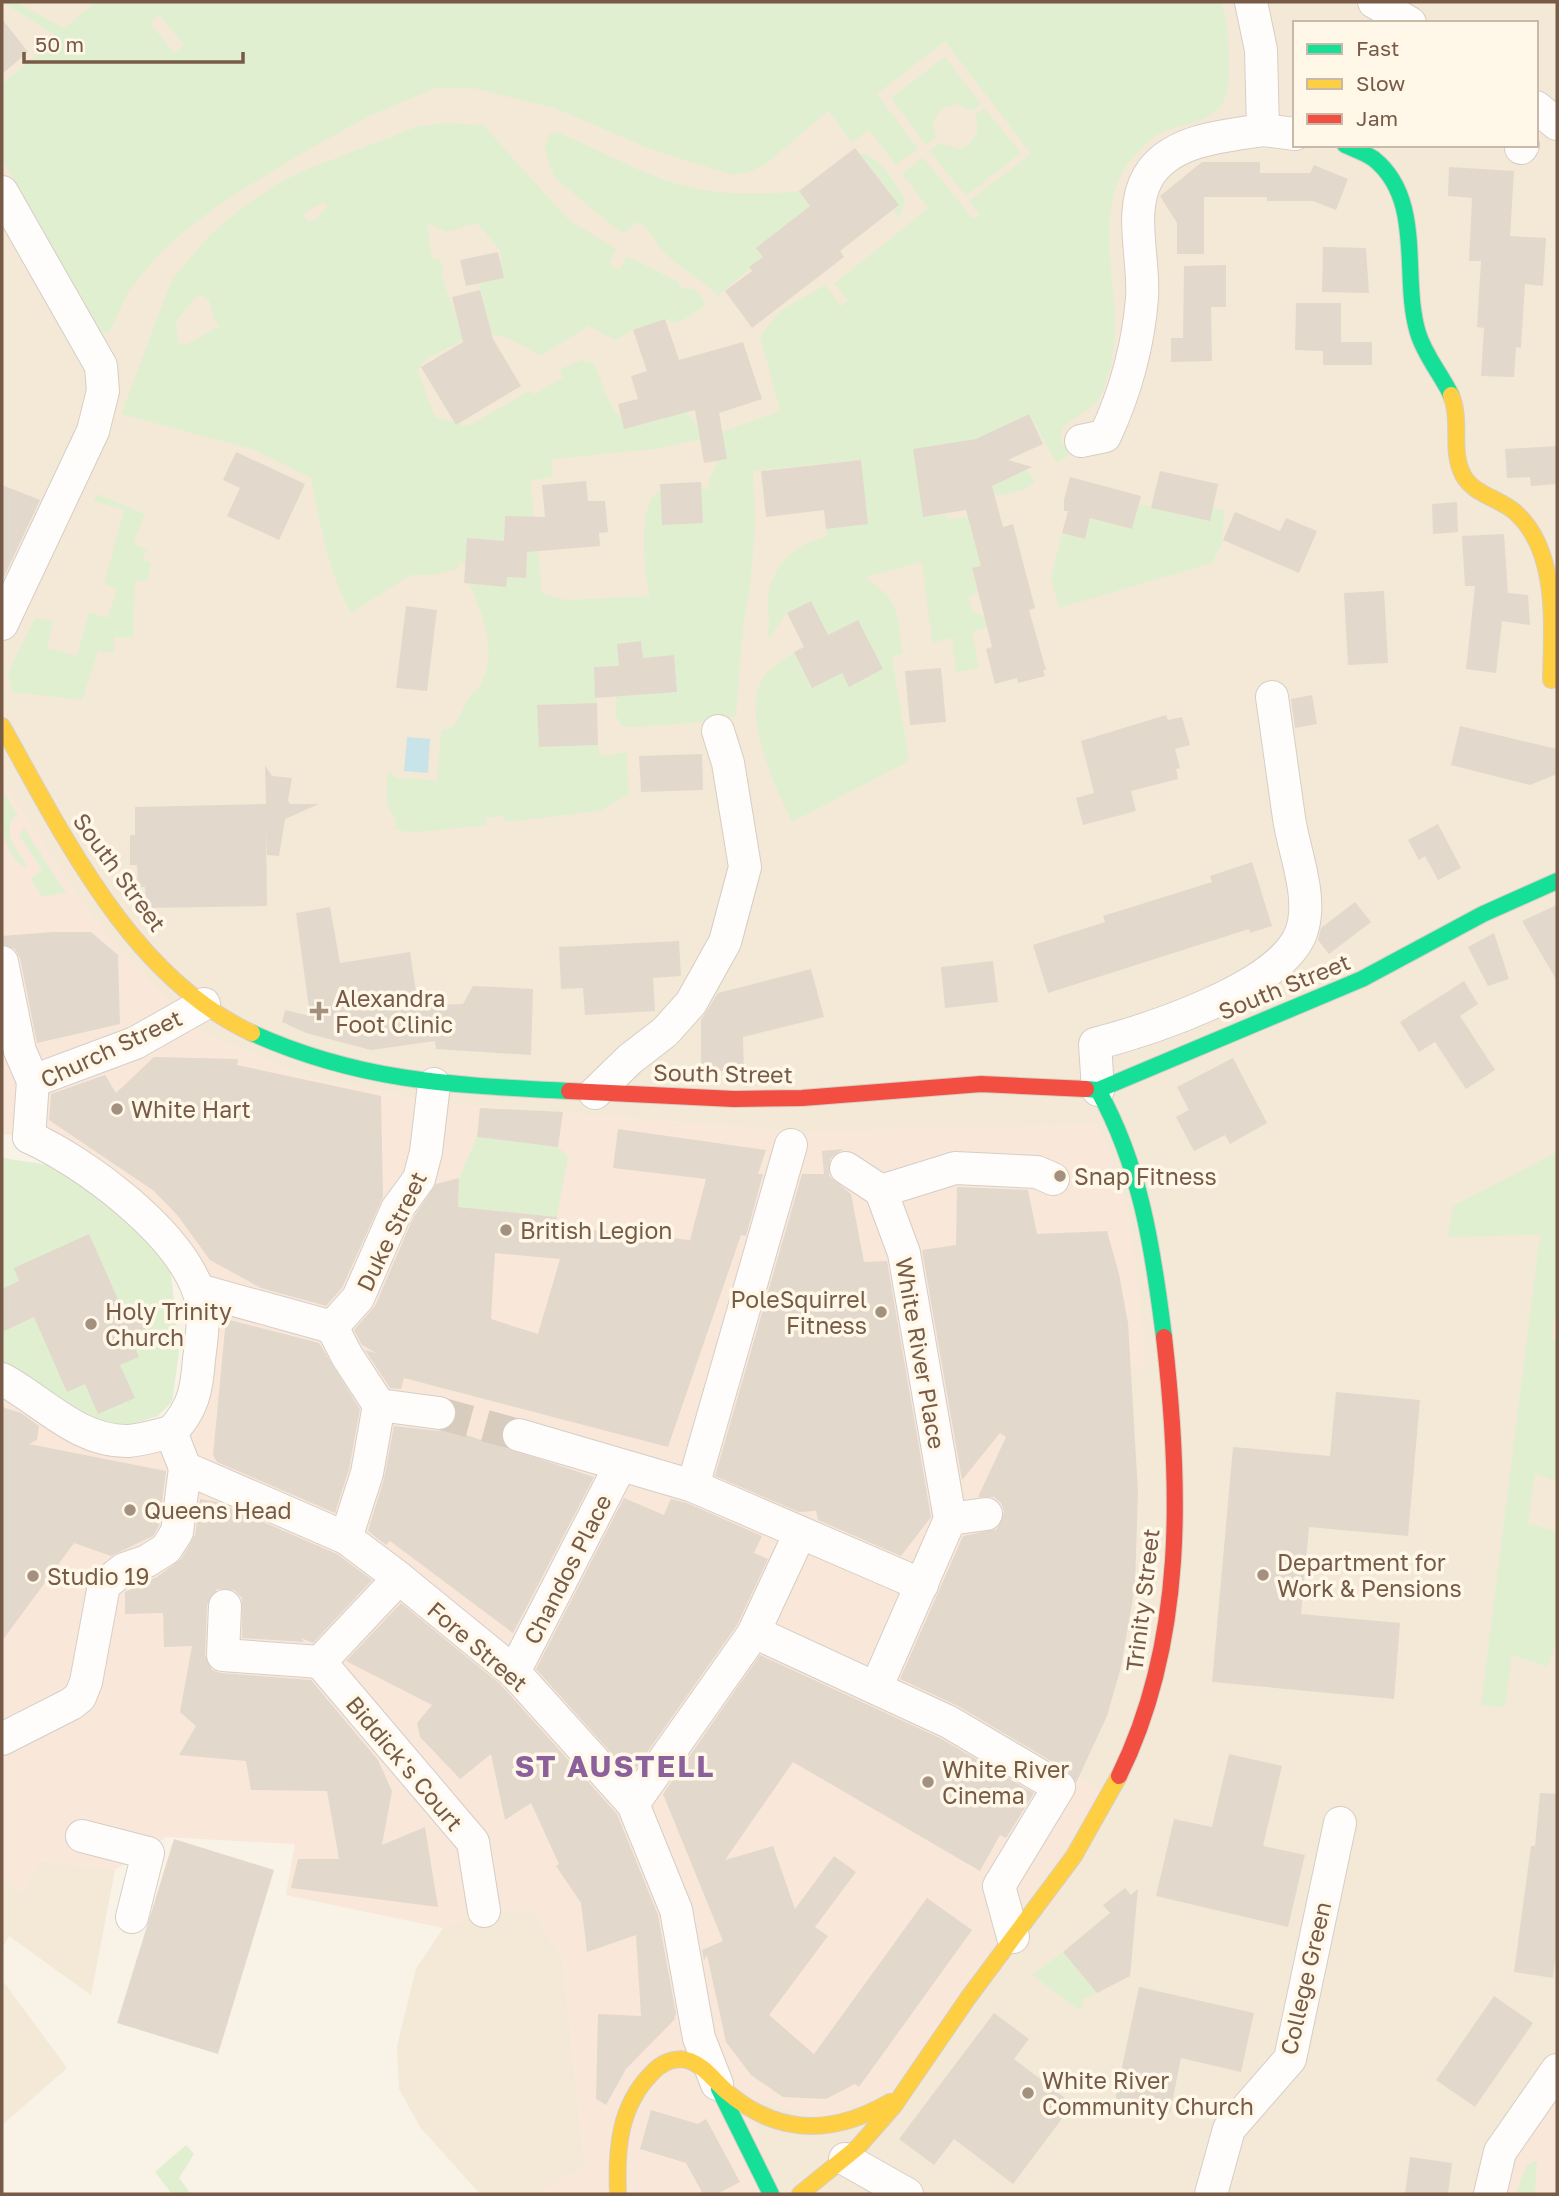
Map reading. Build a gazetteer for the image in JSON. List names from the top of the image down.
{
  "streets": {
    "street": [
      "South Street",
      "Church Street",
      "Duke Street",
      "White River Place",
      "Chandos Place",
      "Trinity Street",
      "Fore Street",
      "Biddick's Court",
      "College Green"
    ]
  },
  "crossings": [
    ["South Street", "Church Street"],
    ["South Street", "Duke Street"],
    ["South Street", "Trinity Street"],
    ["Chandos Place", "Fore Street"],
    ["Trinity Street", "Fore Street"]
  ],
  "districts": ["ST AUSTELL"],
  "places": {
    "health": ["Alexandra Foot Clinic"],
    "other": [
      "White Hart",
      "Snap Fitness",
      "British Legion",
      "PoleSquirrel Fitness",
      "Holy Trinity Church",
      "Queens Head",
      "Department for Work & Pensions",
      "Studio 19",
      "White River Cinema",
      "White River Community Church"
    ]
  },
  "legend": ["Fast", "Slow", "Jam"],
  "scale_bar": "50 m"
}
